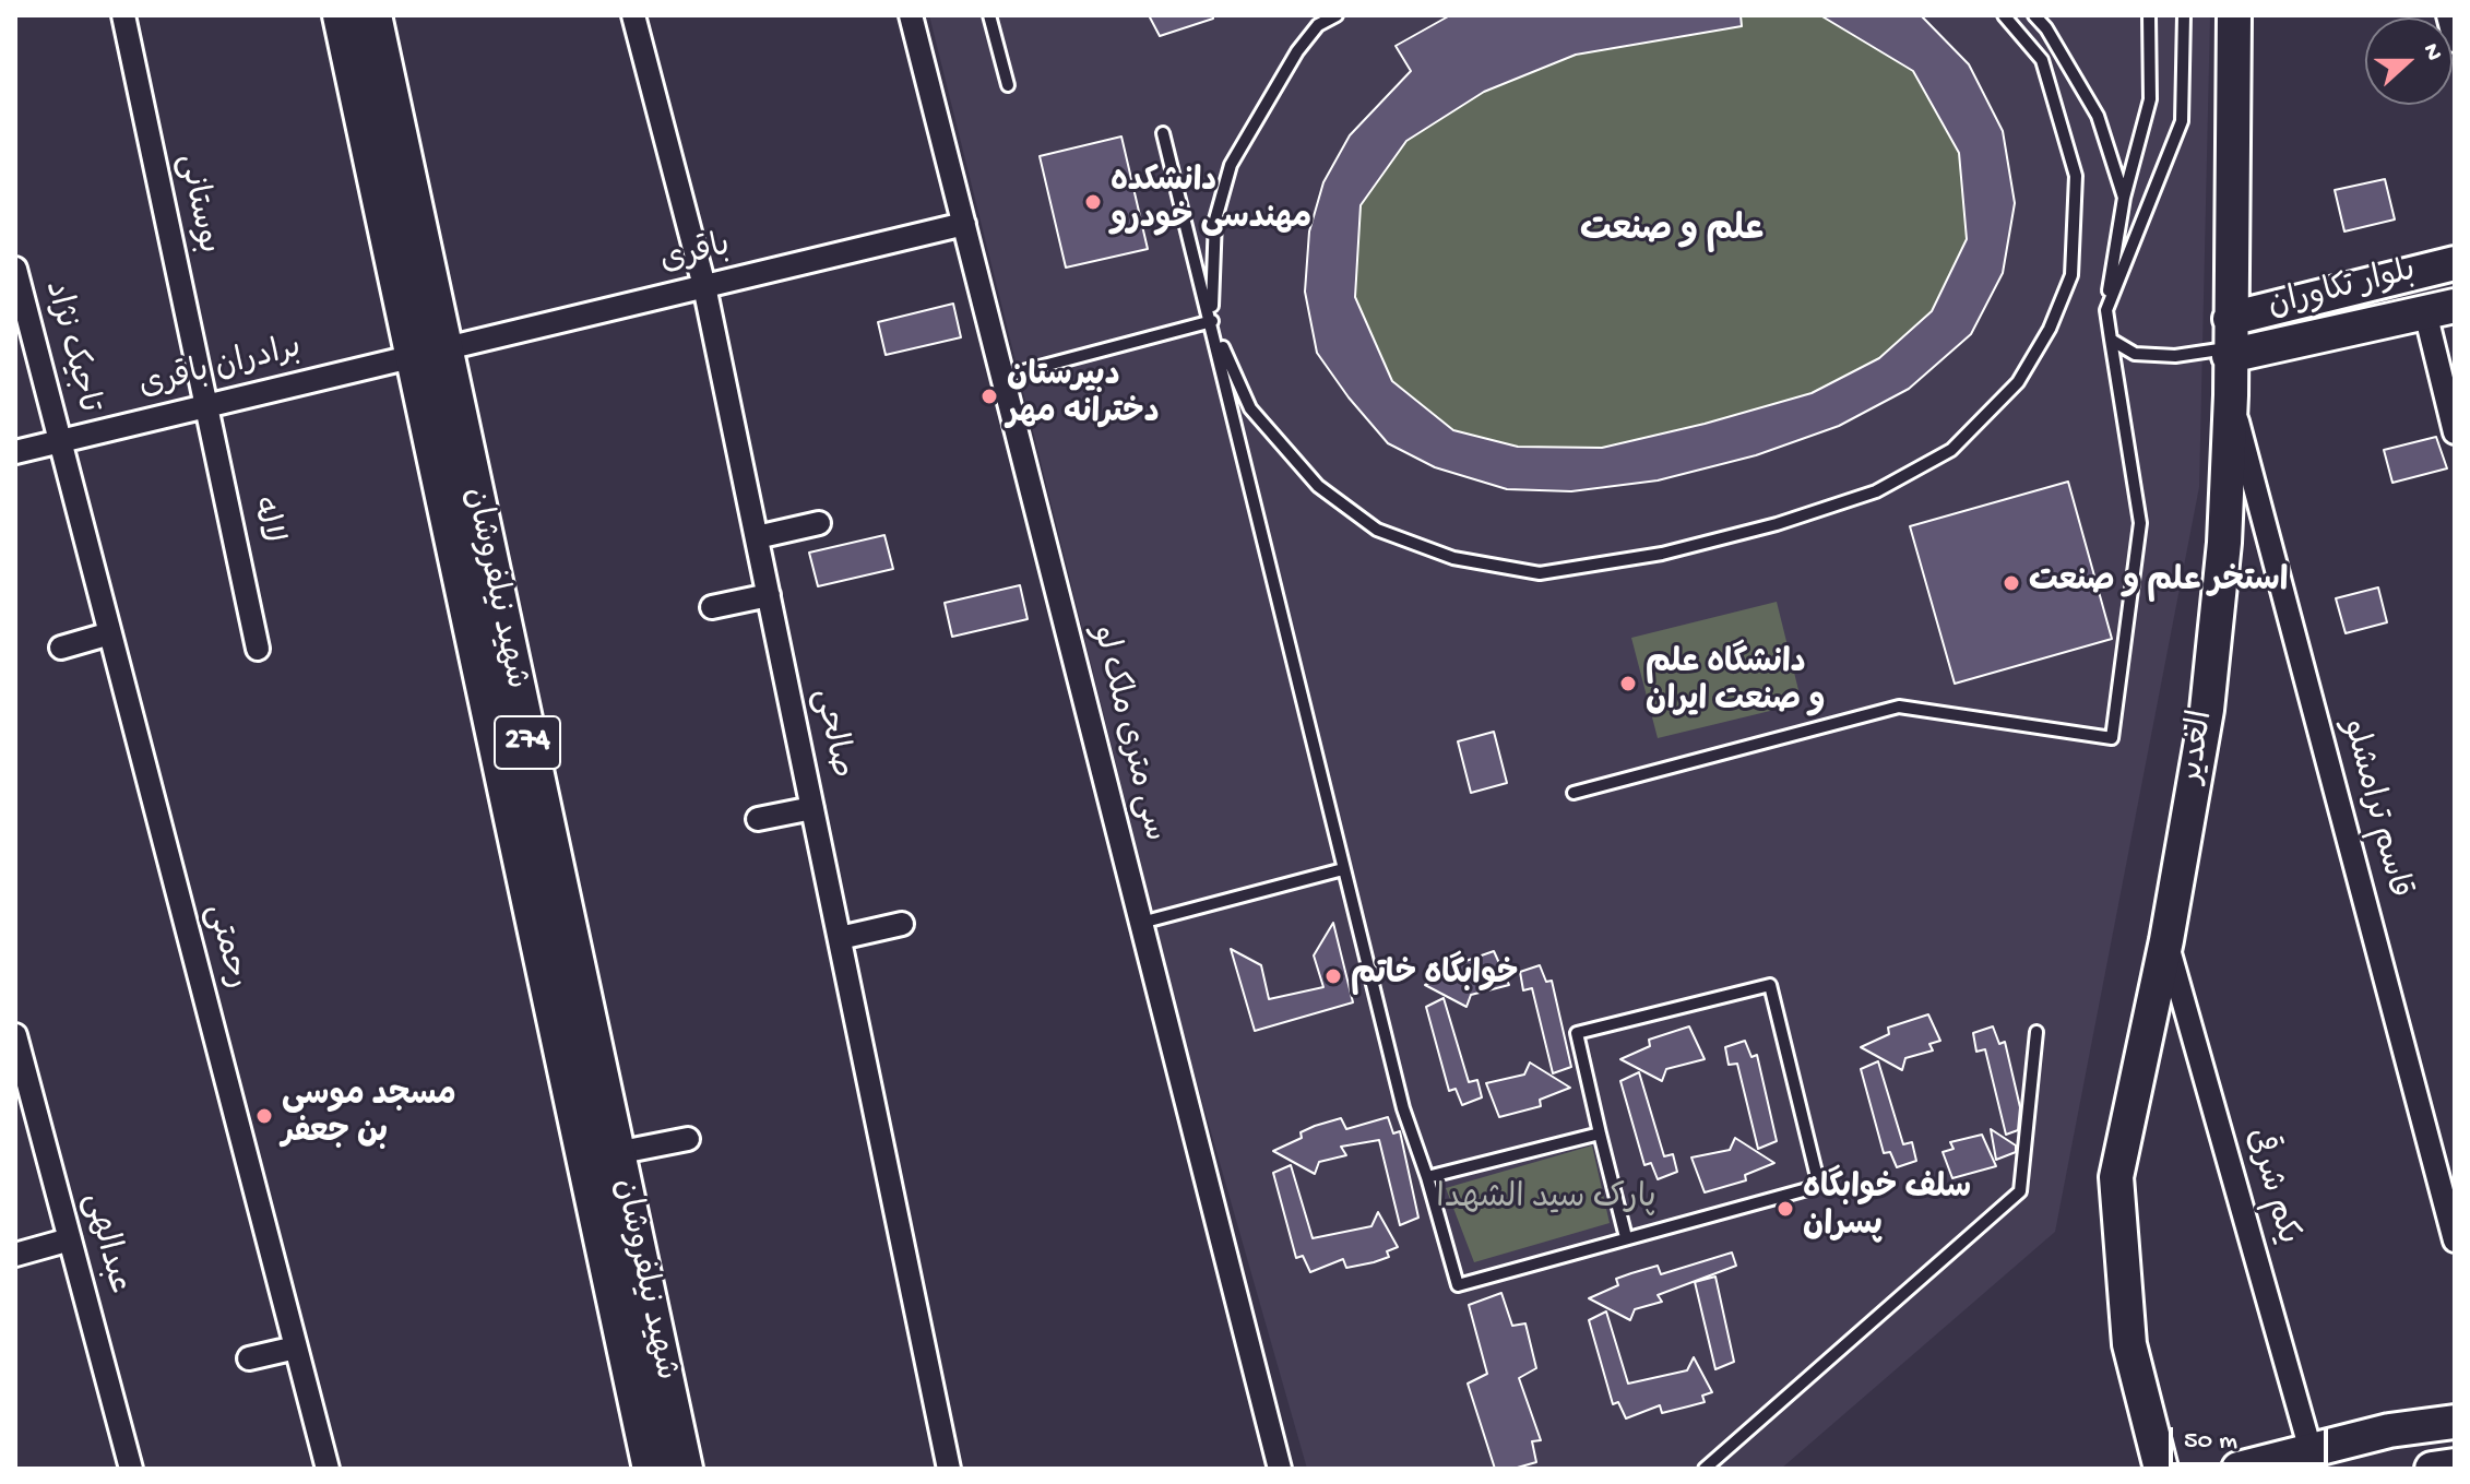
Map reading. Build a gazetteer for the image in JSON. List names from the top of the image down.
{
  "streets": {
    "main road": [
      "بلوار تکاوران",
      "شهید نیلفروشان",
      "274",
      "الغدیر"
    ],
    "street": [
      "بوستانی",
      "باقری",
      "تاجیک نژاد",
      "برادران باقری",
      "لاله",
      "صالحی",
      "سی متری ملک لو",
      "قاسم ترامشلو",
      "رحمتی",
      "یکم شرقی",
      "عبدالهی"
    ]
  },
  "crossings": [
    ["بوستانی", "برادران باقری"],
    ["بوستانی", "لاله"],
    ["باقری", "برادران باقری"],
    ["باقری", "شهید نیلفروشان"],
    ["باقری", "صالحی"],
    ["باقری", "سی متری ملک لو"],
    ["بلوار تکاوران", "الغدیر"],
    ["تاجیک نژاد", "برادران باقری"],
    ["تاجیک نژاد", "رحمتی"],
    ["برادران باقری", "لاله"],
    ["برادران باقری", "شهید نیلفروشان"],
    ["برادران باقری", "رحمتی"],
    ["الغدیر", "قاسم ترامشلو"],
    ["الغدیر", "یکم شرقی"]
  ],
  "districts": ["علم و صنعت"],
  "parks": ["پارک سید الشهدا"],
  "places": [
    "دانشکده مهندسی خودرو",
    "دبیرستان دخترانه مهر",
    "استخر علم و صنعت",
    "دانشگاه علم و صنعت ایران",
    "خوابگاه خاتم",
    "مسجد موسی بن جعفر",
    "سلف خوابگاه پسران"
  ],
  "scale_bar": "50 m",
  "north": "right"
}
